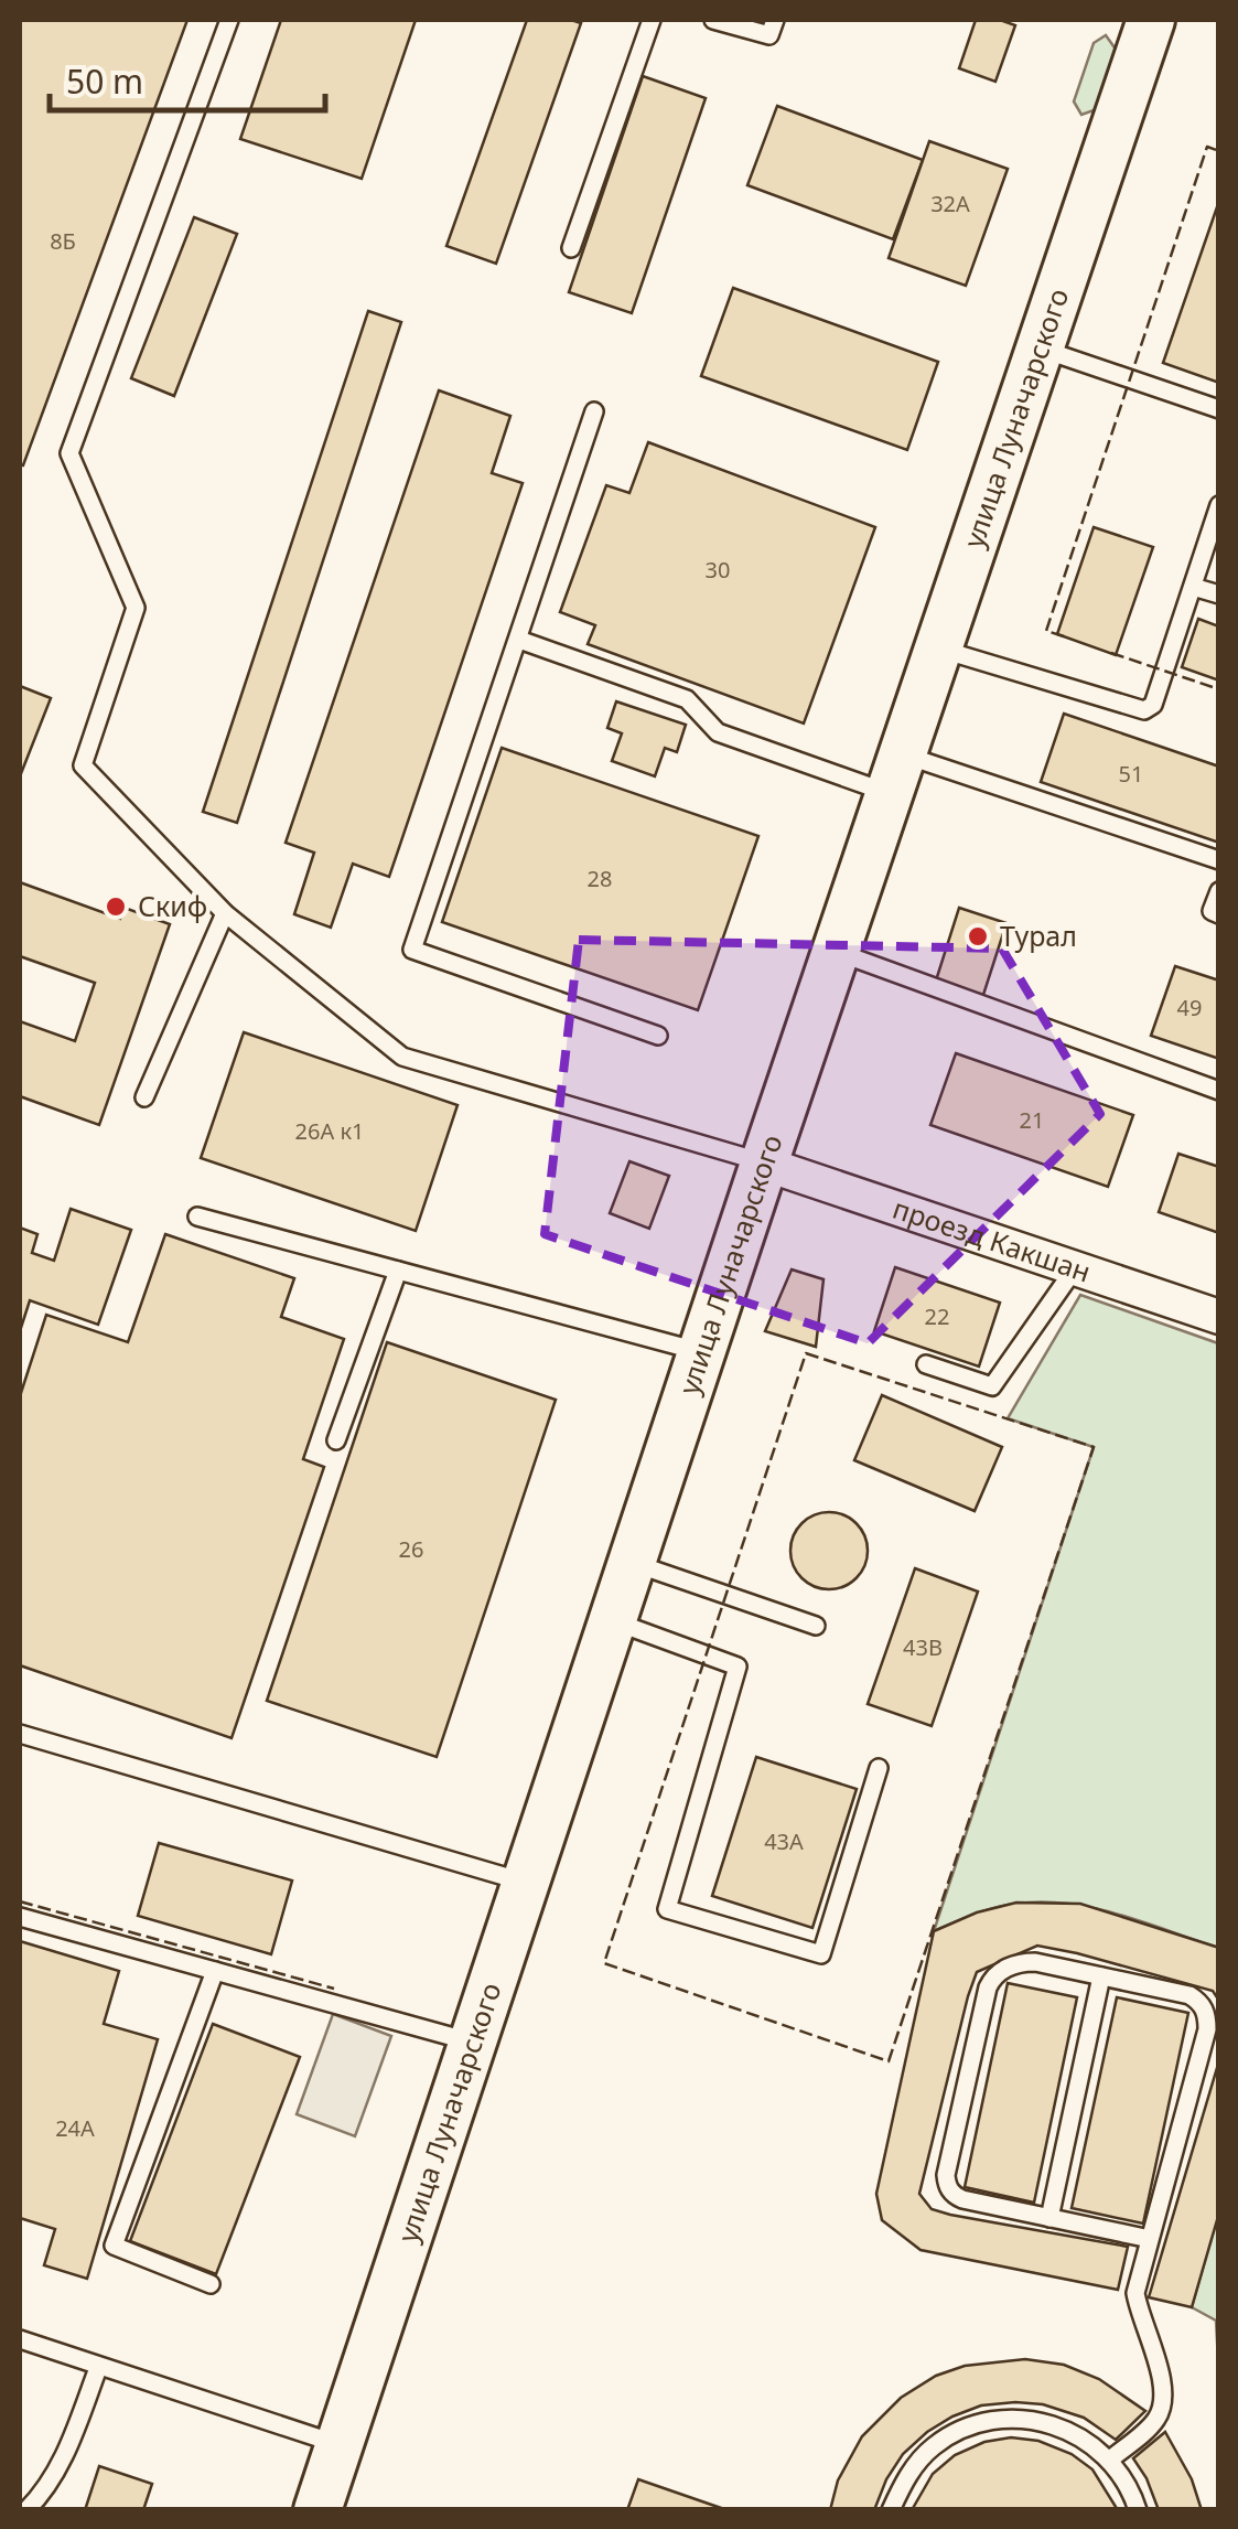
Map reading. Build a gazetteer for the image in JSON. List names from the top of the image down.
{
  "streets": {
    "main road": ["улица Луначарского"],
    "street": ["проезд Какшан"]
  },
  "crossings": [
    ["улица Луначарского", "проезд Какшан"]
  ],
  "places": ["Скиф", "Турал"],
  "house_numbers": [
    "32А",
    "8Б",
    "30",
    "51",
    "28",
    "49",
    "21",
    "26А к1",
    "22",
    "26",
    "43В",
    "43А",
    "24А"
  ],
  "scale_bar": "50 m"
}
